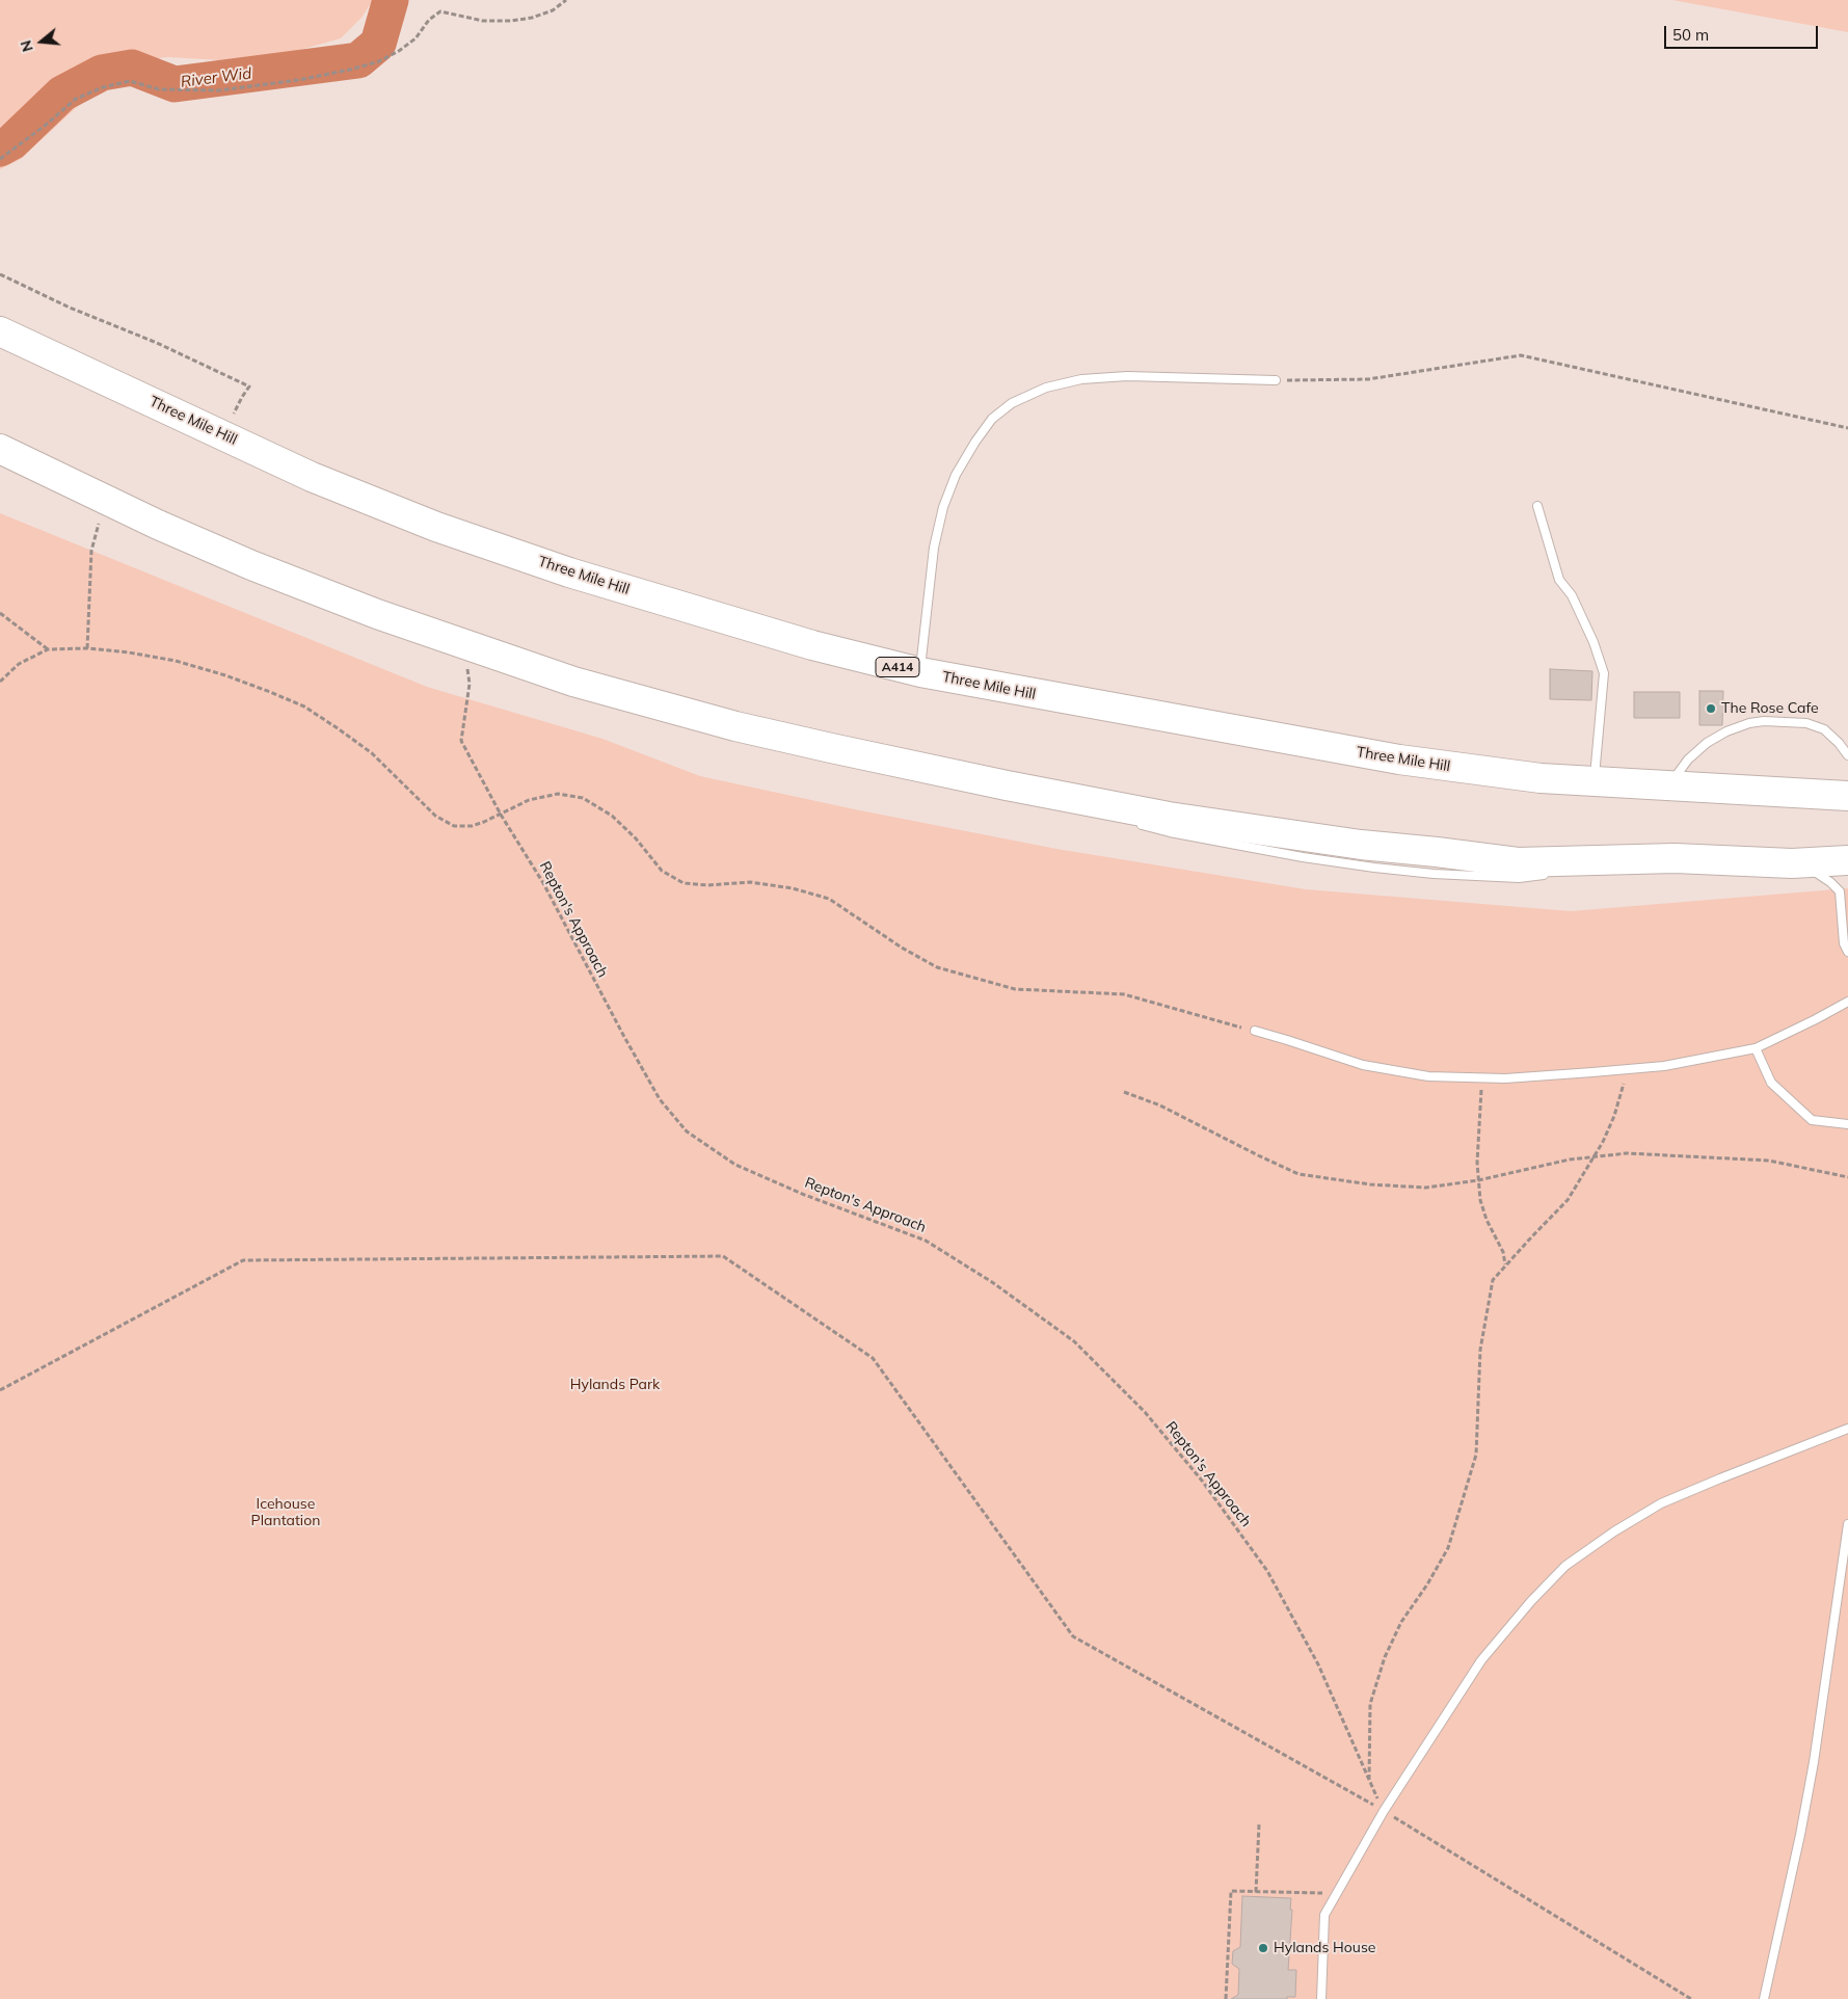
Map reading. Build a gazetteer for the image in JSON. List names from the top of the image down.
{
  "streets": {
    "highway": ["Three Mile Hill", "A414"],
    "path": ["Repton's Approach"]
  },
  "water": ["River Wid"],
  "parks": ["Hylands Park", "Icehouse Plantation"],
  "places": ["The Rose Cafe", "Hylands House"],
  "scale_bar": "50 m",
  "north": "left"
}
